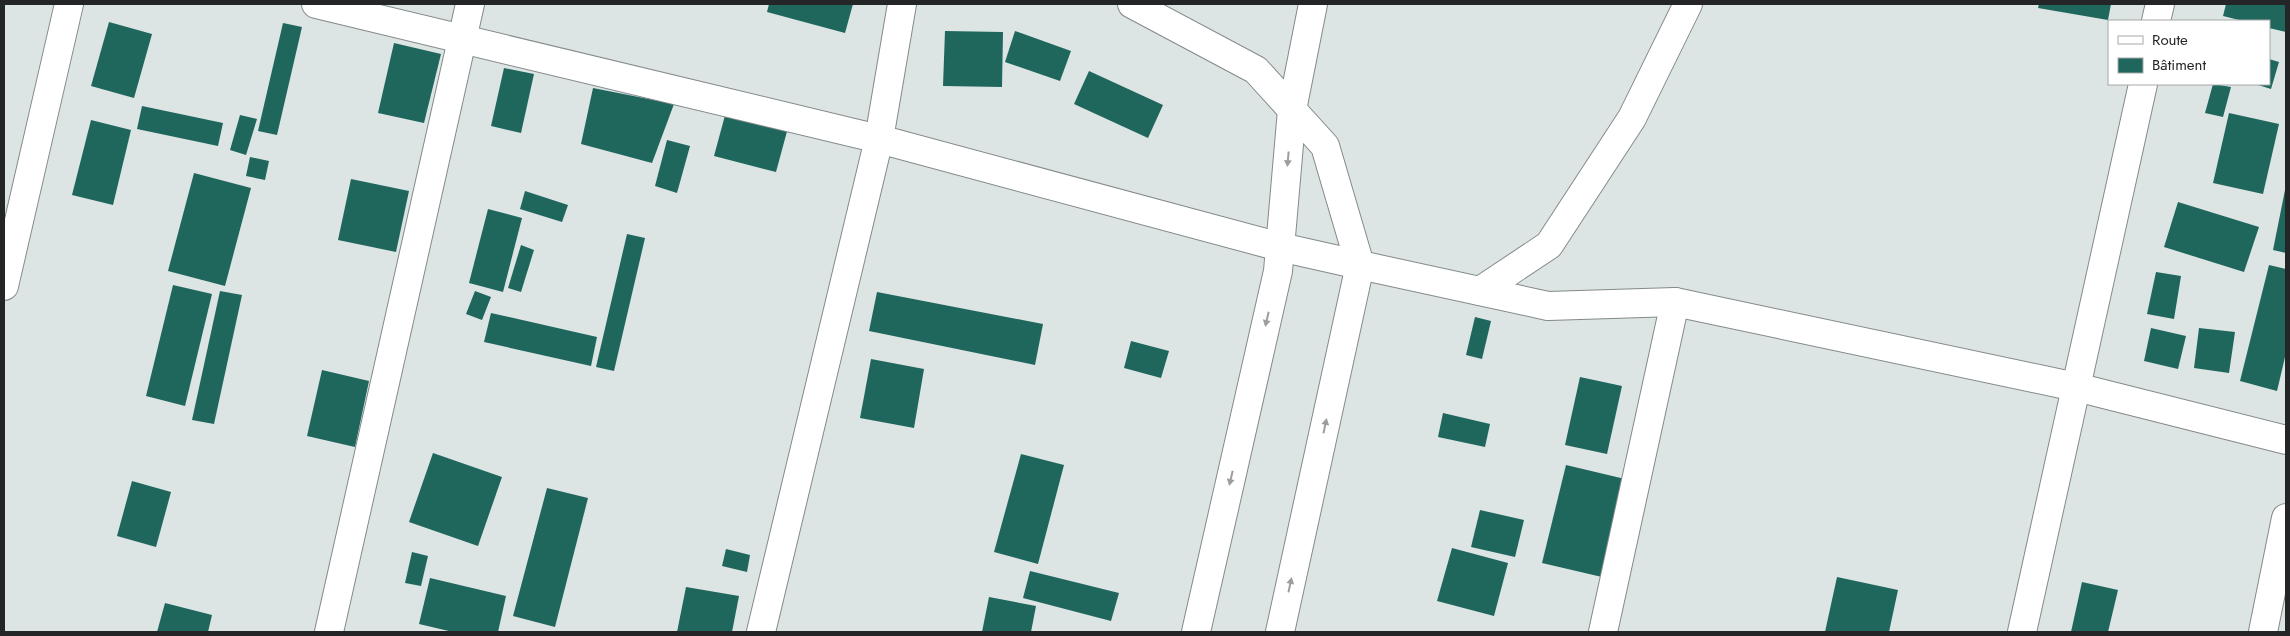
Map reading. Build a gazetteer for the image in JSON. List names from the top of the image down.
{
  "legend": ["Route", "Bâtiment"]
}
